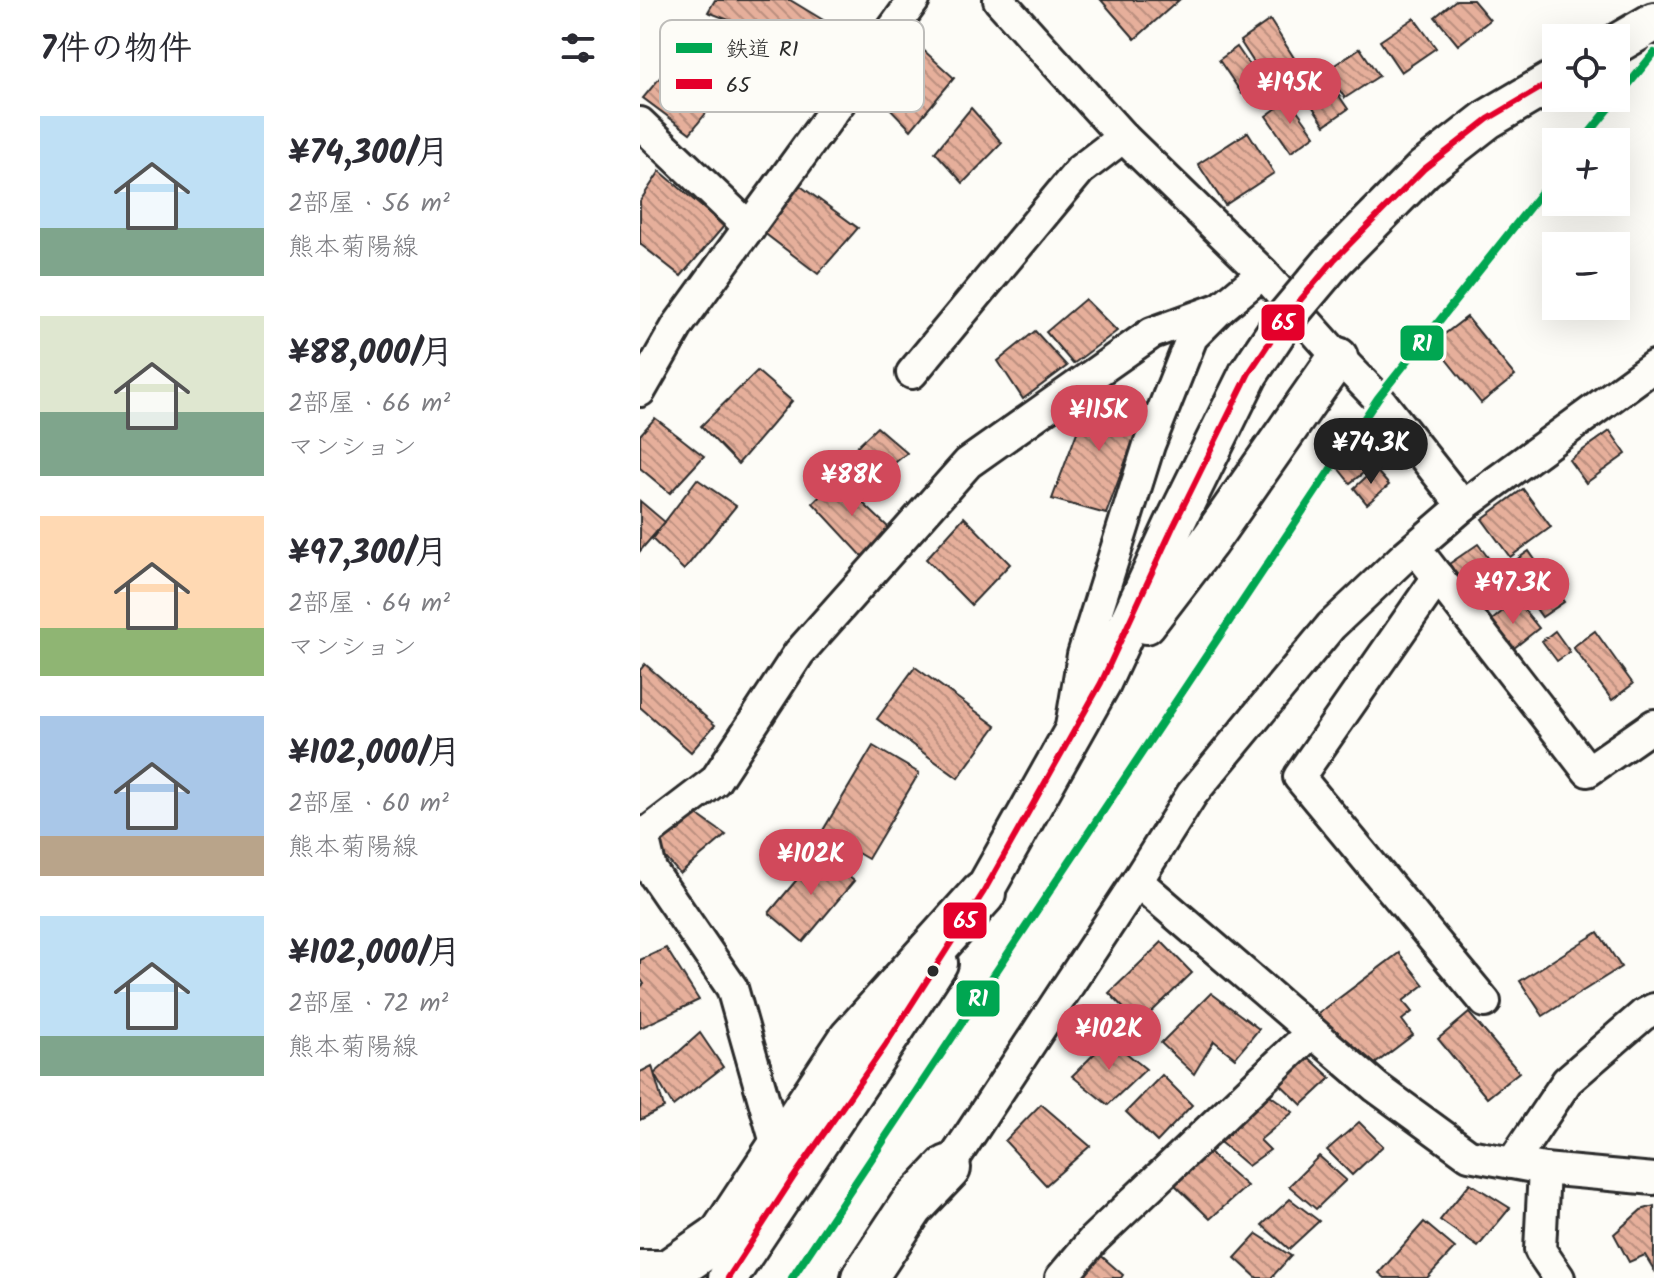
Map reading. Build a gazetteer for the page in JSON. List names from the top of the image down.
{
  "lines": ["rail line R1", "transit line 65"],
  "legend": ["鉄道 R1", "65"],
  "page": {
    "heading": "7件の物件",
    "map_buttons": ["+", "−"],
    "price": [
      "¥195K",
      "¥115K",
      "¥74.3K",
      "¥88K",
      "¥97.3K",
      "¥102K",
      "¥102K"
    ],
    "list": [
      {
        "name": "¥74,300/月",
        "note": "2部屋 · 56 m² · 熊本菊陽線"
      },
      {
        "name": "¥88,000/月",
        "note": "2部屋 · 66 m² · マンション"
      },
      {
        "name": "¥97,300/月",
        "note": "2部屋 · 64 m² · マンション"
      },
      {
        "name": "¥102,000/月",
        "note": "2部屋 · 60 m² · 熊本菊陽線"
      },
      {
        "name": "¥102,000/月",
        "note": "2部屋 · 72 m² · 熊本菊陽線"
      }
    ]
  }
}
